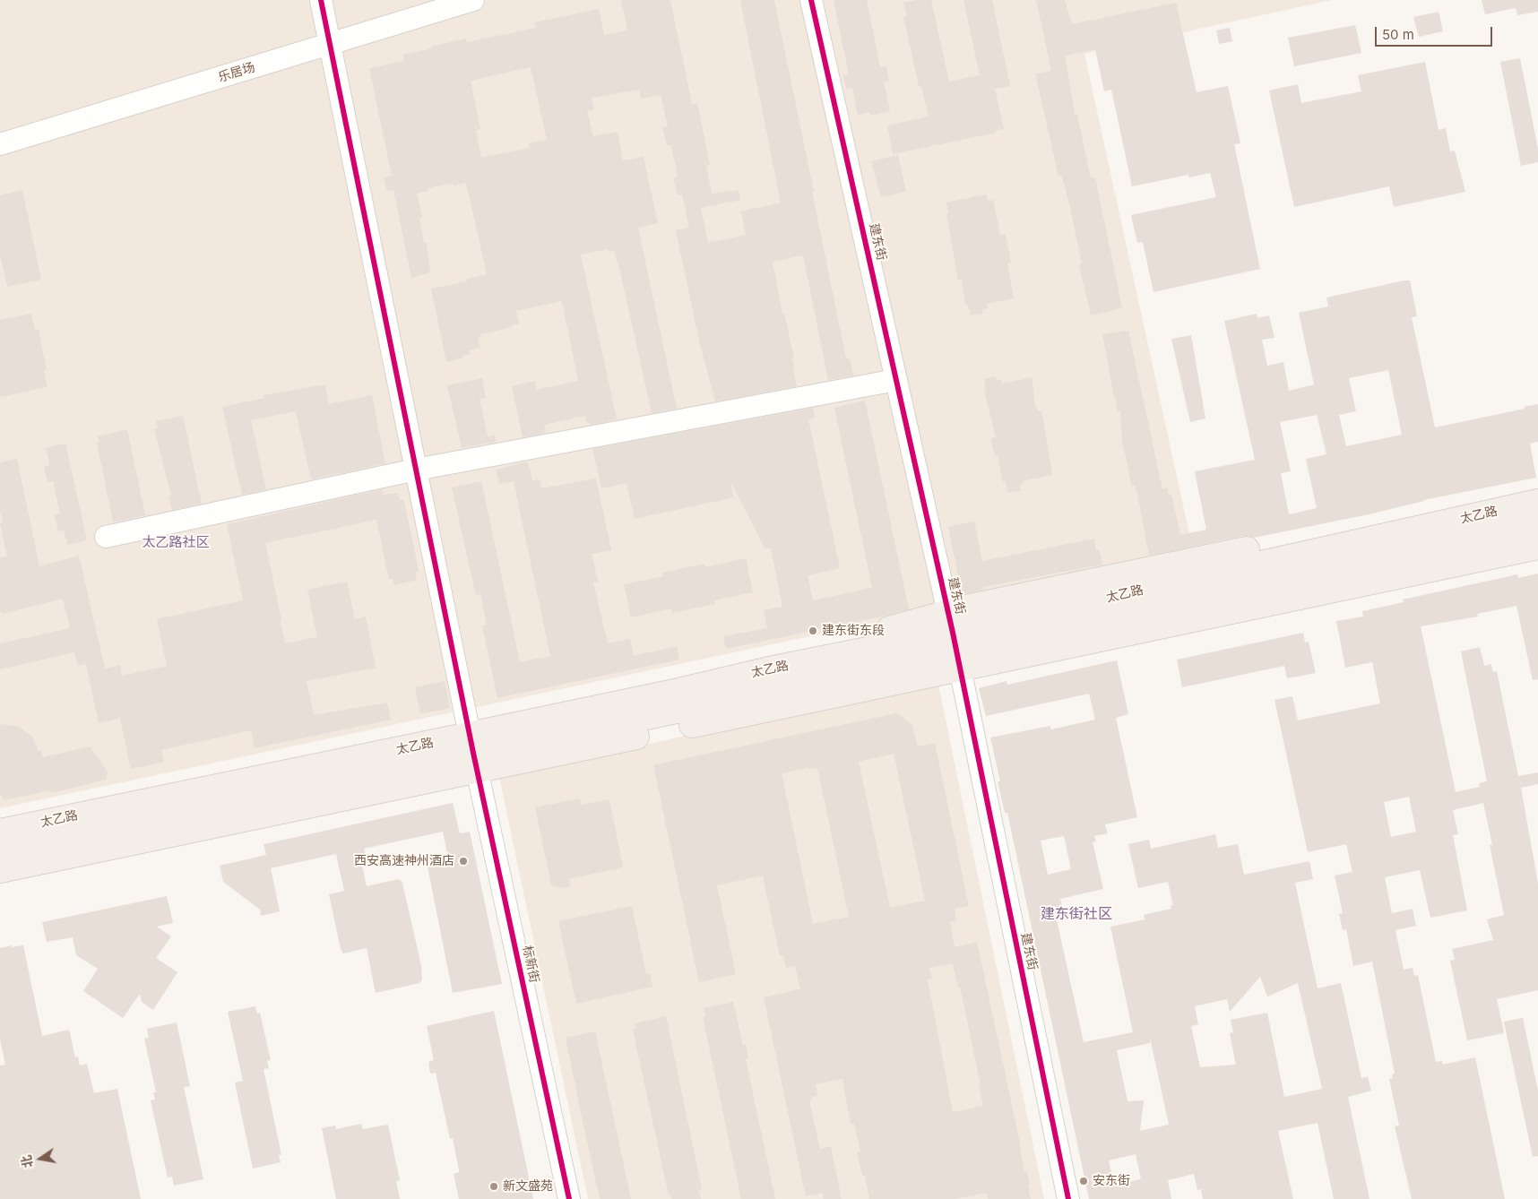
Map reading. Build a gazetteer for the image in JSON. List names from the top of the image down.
{
  "streets": {
    "main road": ["太乙路"],
    "street": ["乐居场", "建东街", "标新街"]
  },
  "crossings": [
    ["乐居场", "标新街"],
    ["建东街", "太乙路"],
    ["太乙路", "标新街"]
  ],
  "districts": ["太乙路社区", "建东街社区"],
  "places": [
    "建东街东段",
    "西安高速神州酒店",
    "安东街",
    "新文盛苑"
  ],
  "scale_bar": "50 m",
  "north": "left"
}
